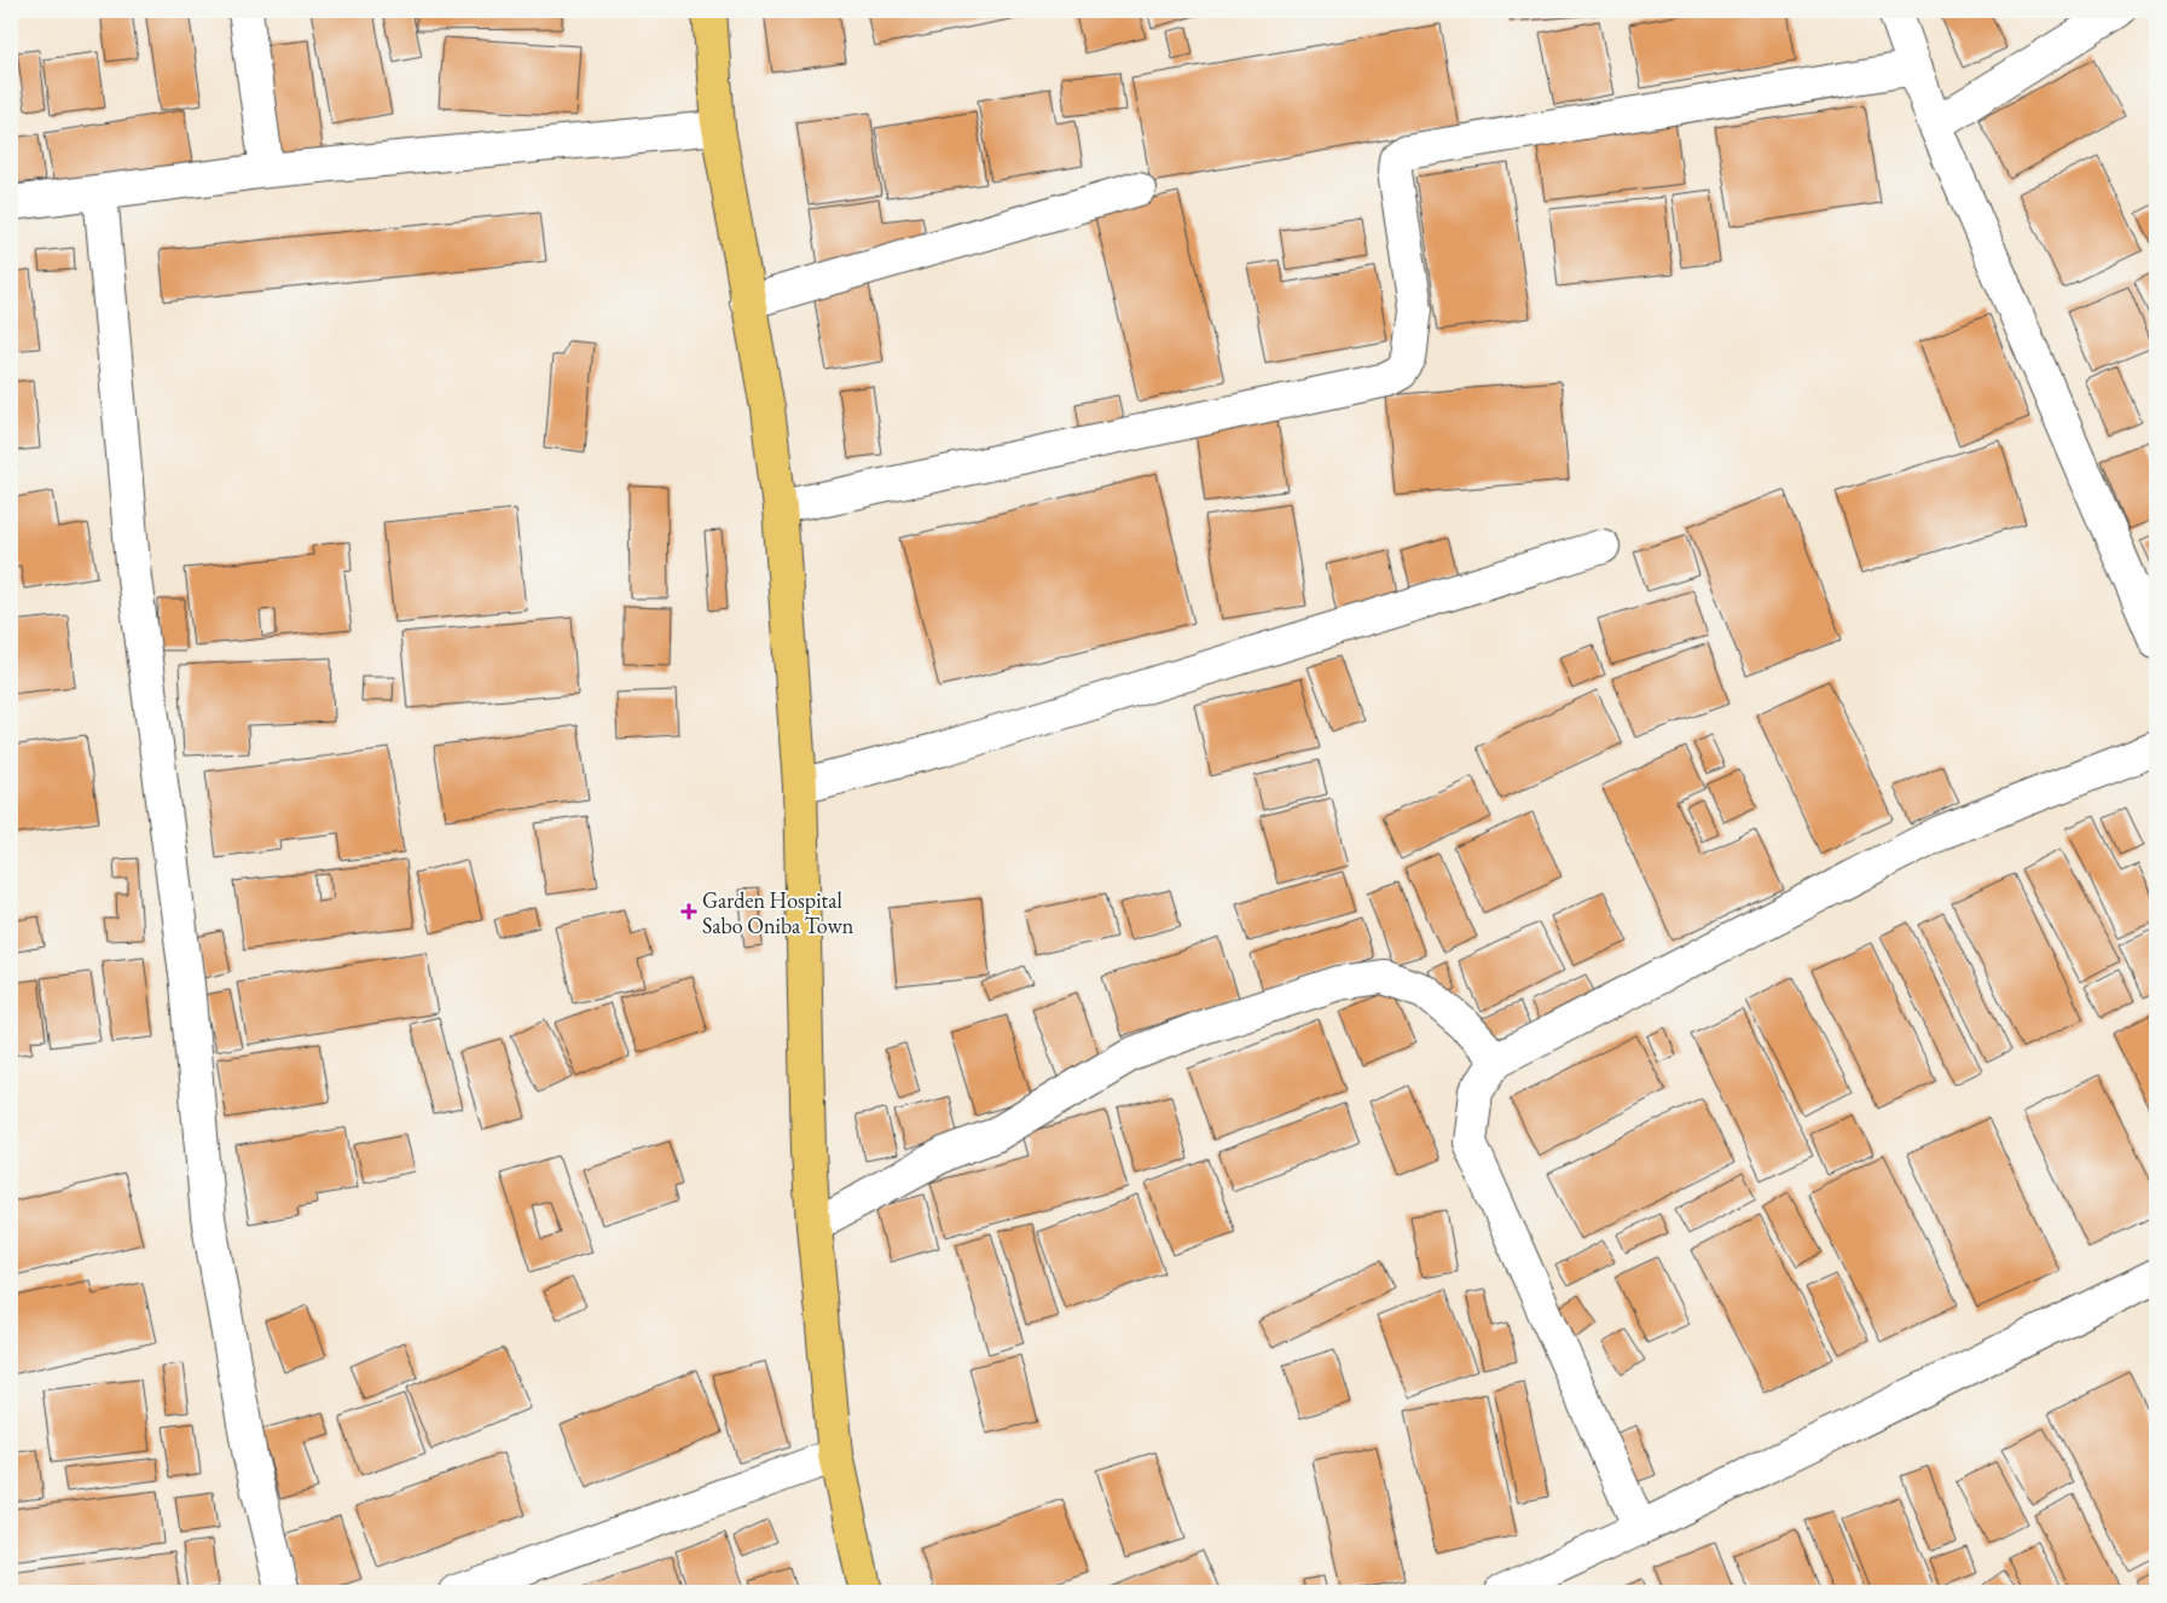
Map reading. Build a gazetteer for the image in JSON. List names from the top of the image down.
{
  "places": {
    "health": ["Garden Hospital Sabo Oniba Town"]
  }
}
